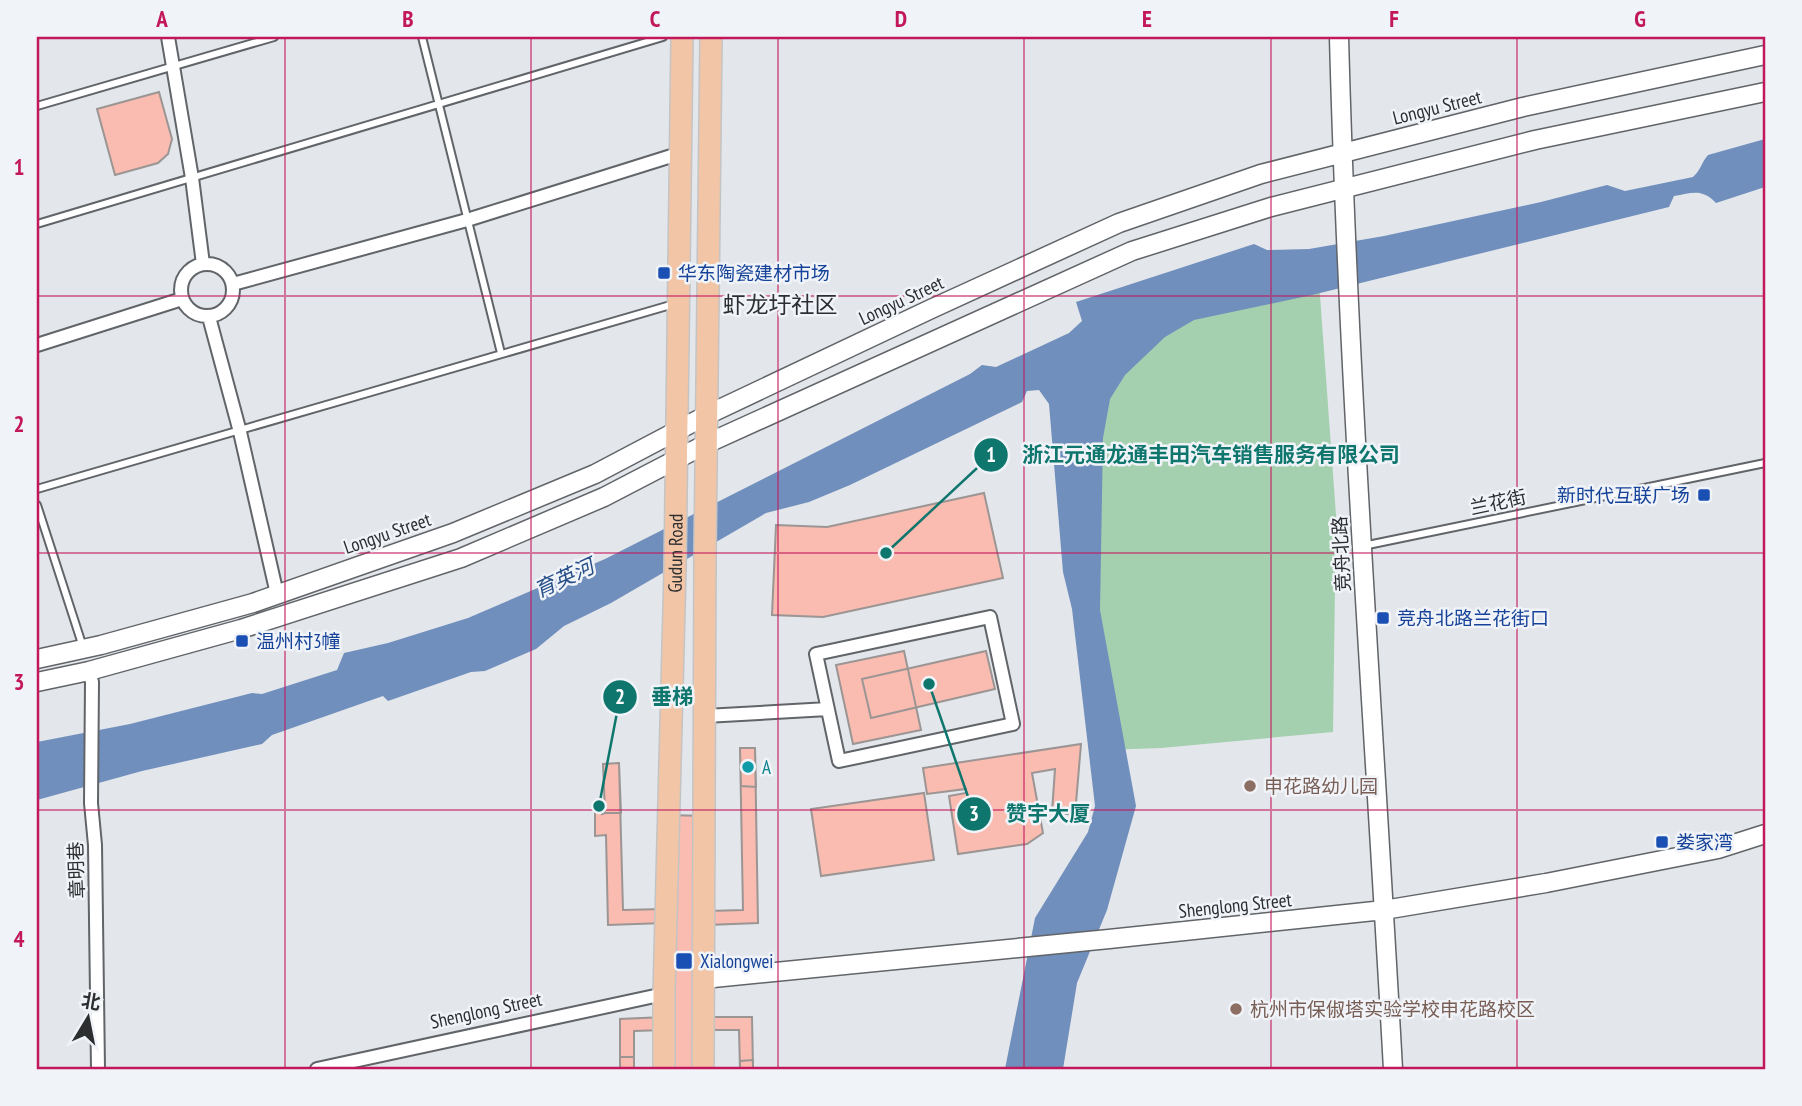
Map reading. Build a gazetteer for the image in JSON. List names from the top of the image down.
{
  "streets": {
    "main road": ["Gudun Road"],
    "street": [
      "Longyu Street",
      "竞舟北路",
      "章明巷",
      "Shenglong Street"
    ],
    "lane": ["兰花街"]
  },
  "crossings": [
    ["Longyu Street", "Gudun Road"],
    ["Longyu Street", "竞舟北路"],
    ["兰花街", "竞舟北路"],
    ["Gudun Road", "Shenglong Street"],
    ["竞舟北路", "Shenglong Street"]
  ],
  "districts": ["虾龙圩社区"],
  "water": ["育英河"],
  "places": {
    "transit": [
      "华东陶瓷建材市场",
      "新时代互联广场",
      "竞舟北路兰花街口",
      "温州村3幢",
      "娄家湾",
      "Xialongwei"
    ],
    "other": [
      "浙江元通龙通丰田汽车销售服务有限公司",
      "赞宇大厦",
      "A",
      "申花路幼儿园",
      "垂梯",
      "杭州市保俶塔实验学校申花路校区"
    ]
  },
  "north": "top",
  "grid": {
    "columns": [
      "A",
      "B",
      "C",
      "D",
      "E",
      "F",
      "G"
    ],
    "rows": [
      "1",
      "2",
      "3",
      "4"
    ]
  }
}
